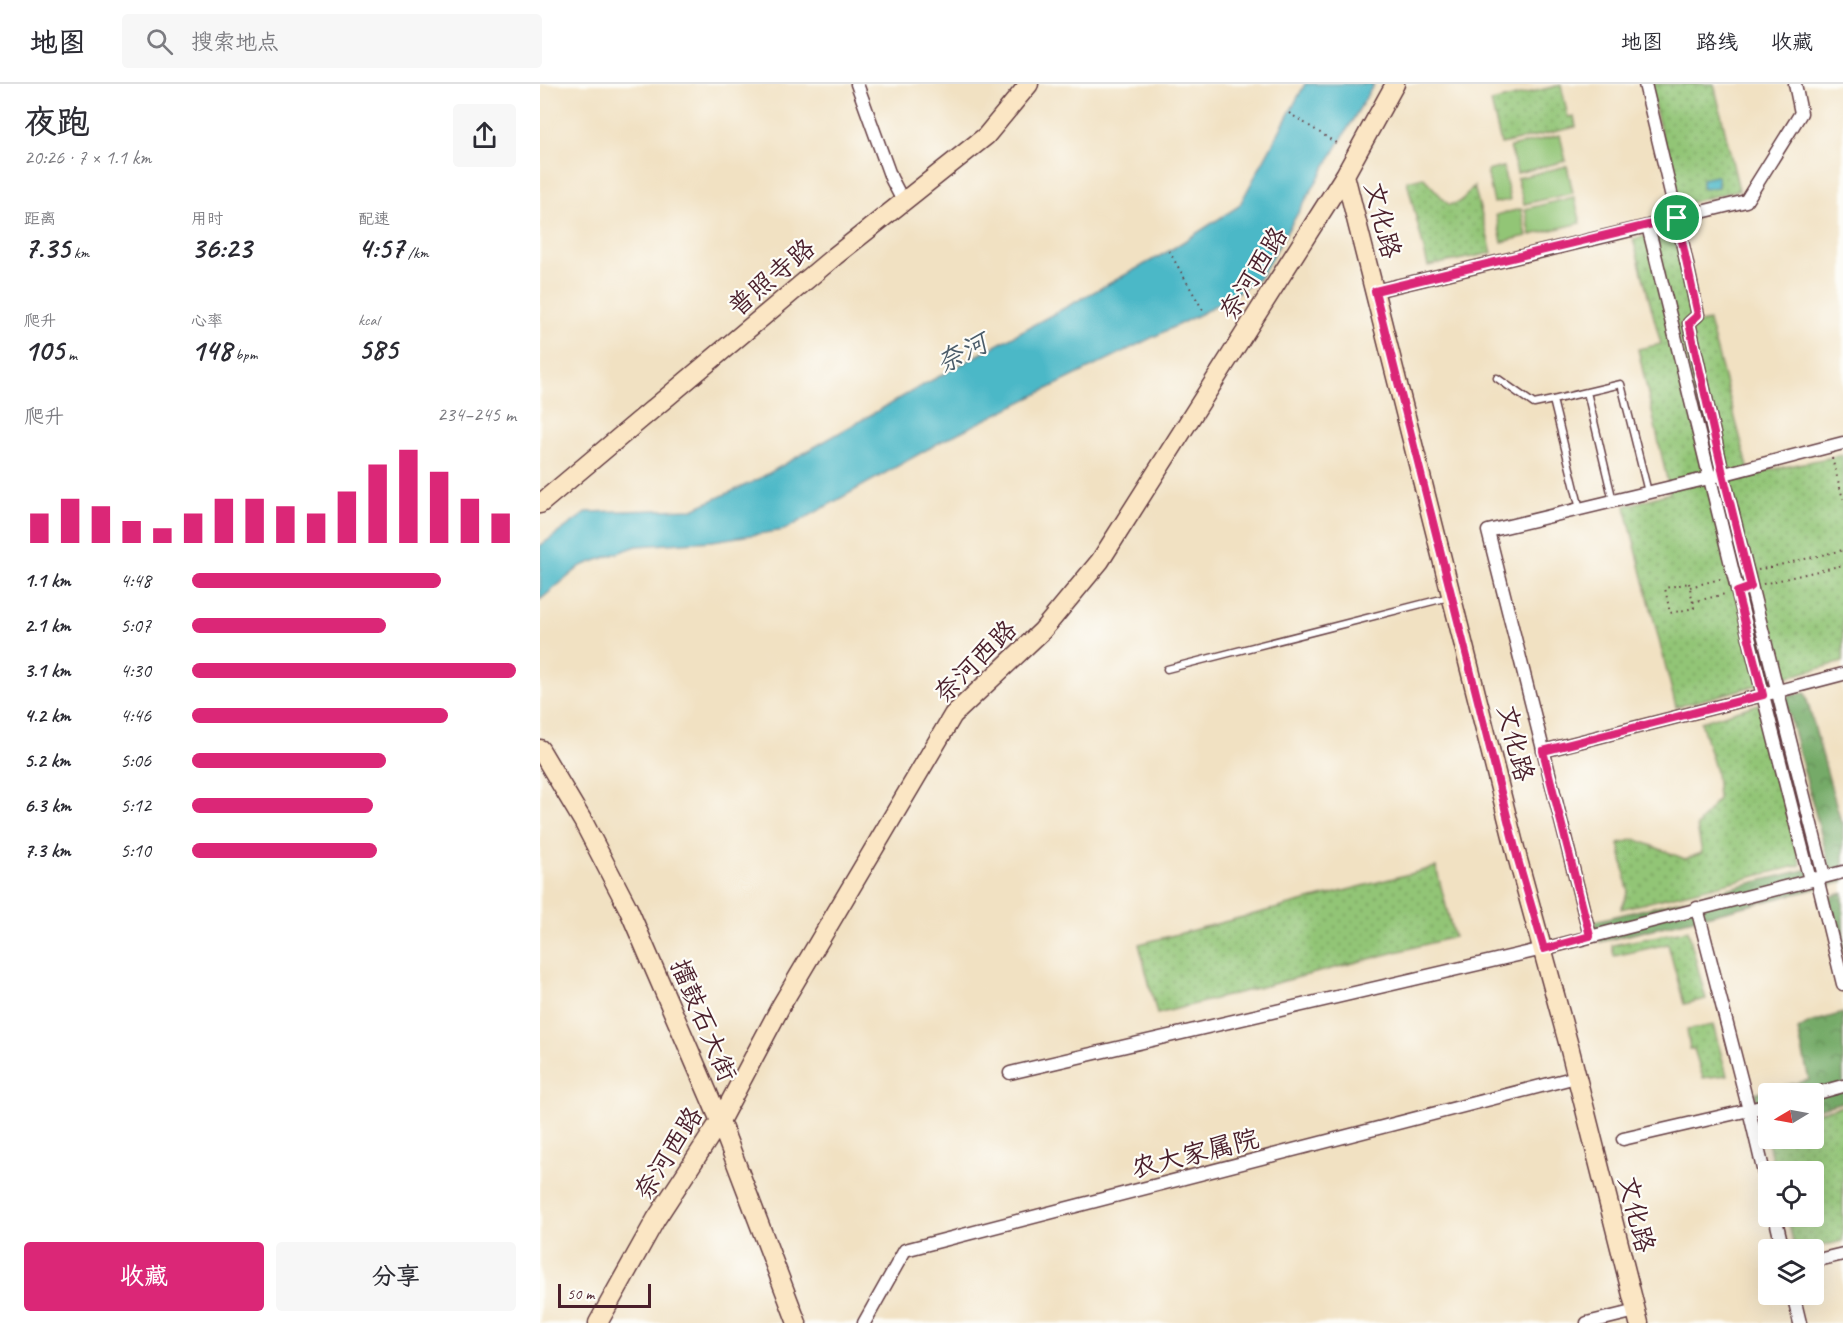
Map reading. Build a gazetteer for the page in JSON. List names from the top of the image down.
{
  "streets": {
    "street": [
      "文化路",
      "奈河西路",
      "普照寺路",
      "擂鼓石大街",
      "农大家属院"
    ]
  },
  "crossings": [
    ["文化路", "奈河西路"],
    ["文化路", "农大家属院"],
    ["奈河西路", "擂鼓石大街"]
  ],
  "water": ["奈河"],
  "scale_bar": "50 m",
  "north": "left",
  "page": {
    "header": "地图",
    "search": "搜索地点",
    "nav": ["地图", "路线", "收藏"],
    "heading": ["夜跑", "20:26 · 7 × 1.1 km"],
    "stats": [
      ["距离", "7.35 km"],
      ["用时", "36:23"],
      ["配速", "4:57 /km"],
      ["爬升", "105 m"],
      ["心率", "148 bpm"],
      ["kcal", "585"]
    ],
    "chart": ["爬升", "234–245 m"],
    "list": [
      {
        "name": "1.1 km",
        "note": "4:48"
      },
      {
        "name": "2.1 km",
        "note": "5:07"
      },
      {
        "name": "3.1 km",
        "note": "4:30"
      },
      {
        "name": "4.2 km",
        "note": "4:46"
      },
      {
        "name": "5.2 km",
        "note": "5:06"
      },
      {
        "name": "6.3 km",
        "note": "5:12"
      },
      {
        "name": "7.3 km",
        "note": "5:10"
      }
    ],
    "buttons": ["收藏", "分享"],
    "scale": "50 m"
  }
}
